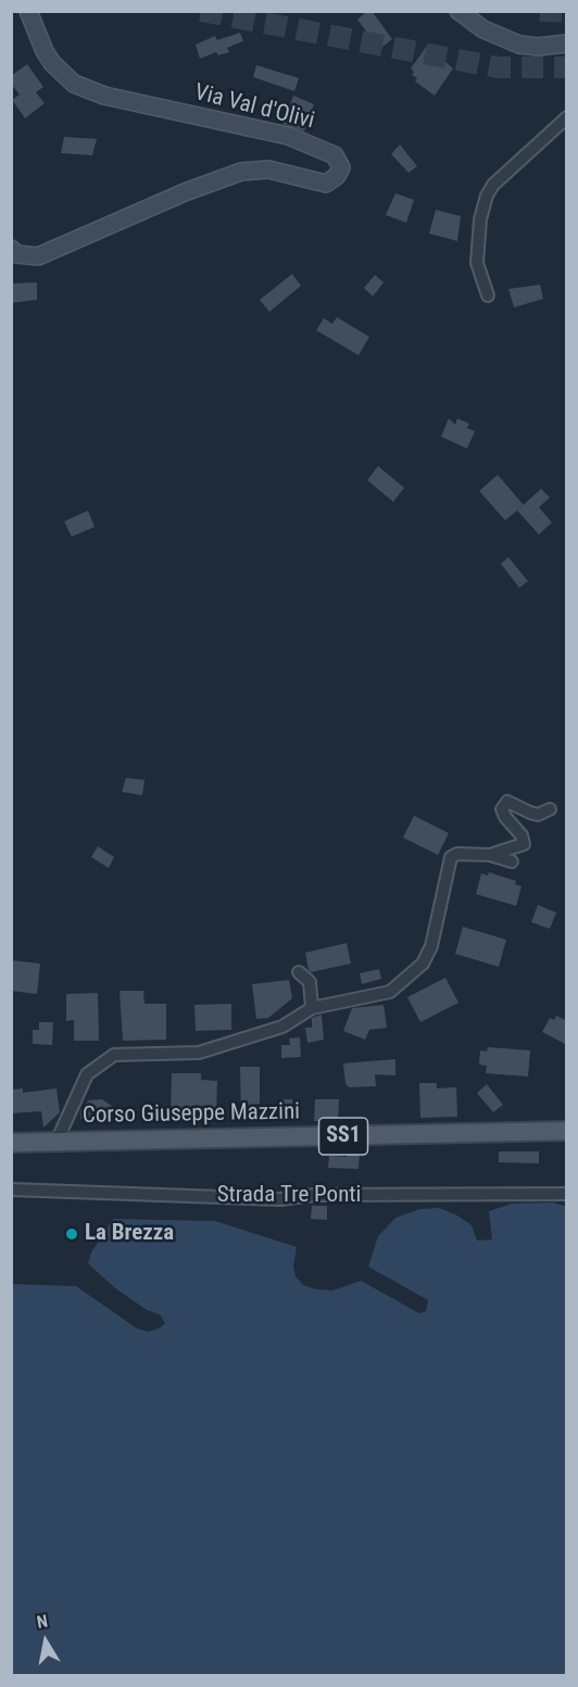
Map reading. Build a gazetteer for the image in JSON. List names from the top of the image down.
{
  "streets": {
    "main road": ["Corso Giuseppe Mazzini", "SS1"],
    "street": ["Via Val d'Olivi", "Strada Tre Ponti"]
  },
  "places": ["La Brezza"],
  "north": "top"
}
